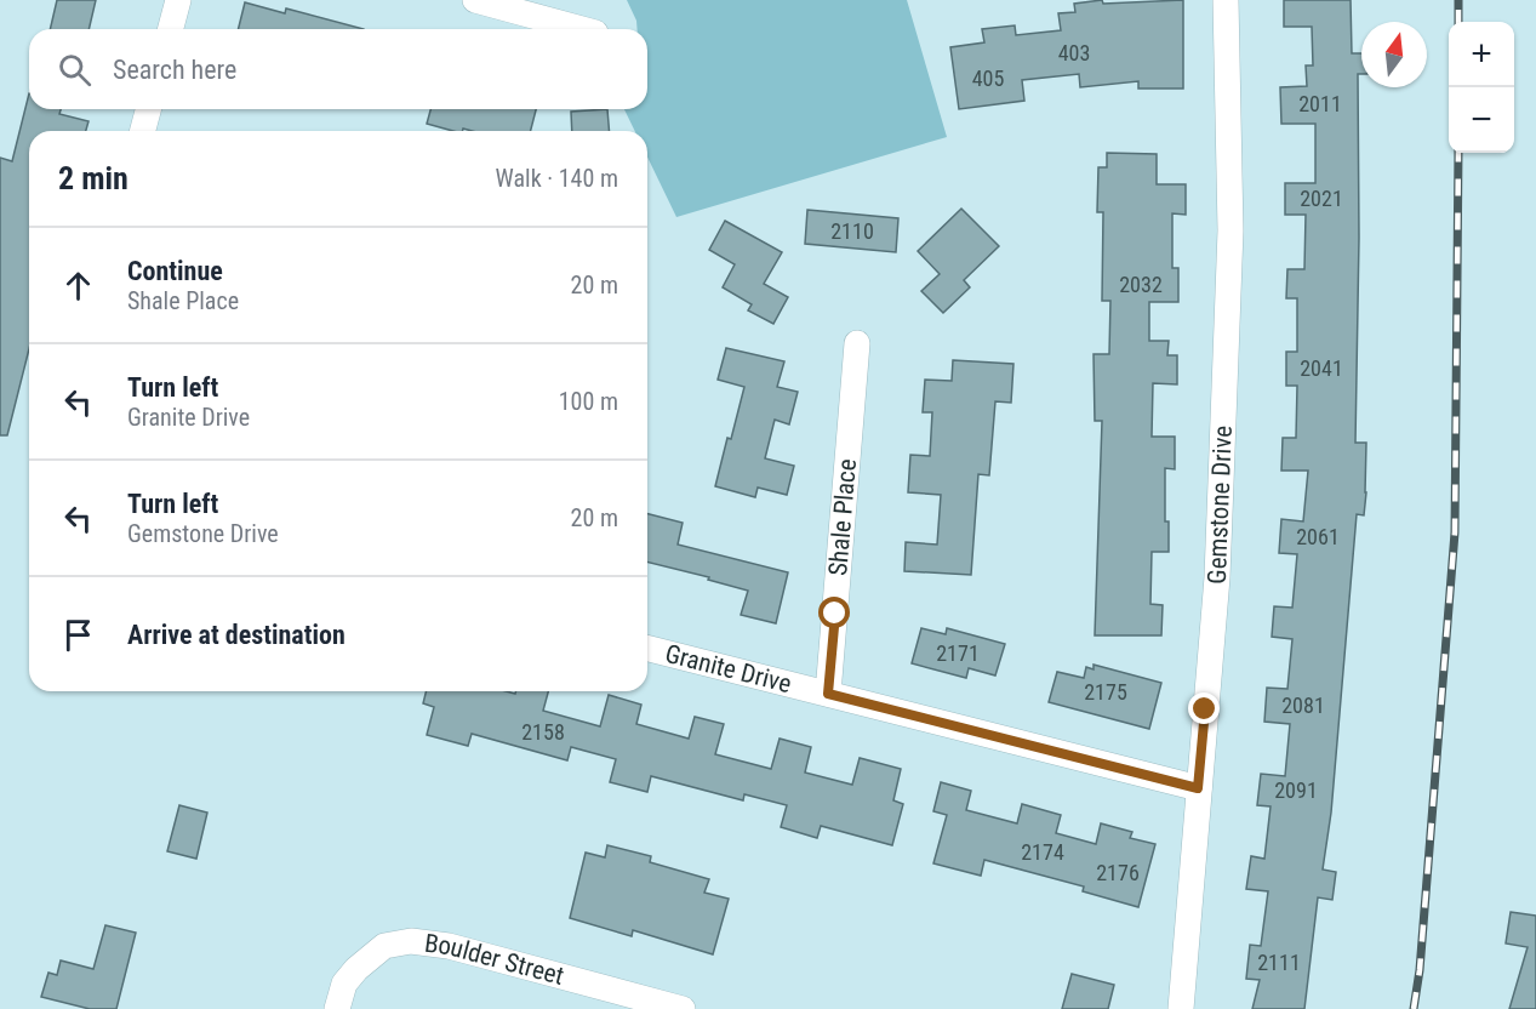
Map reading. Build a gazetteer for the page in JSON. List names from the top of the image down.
{
  "streets": {
    "street": [
      "Gemstone Drive",
      "Shale Place",
      "Granite Drive",
      "Boulder Street"
    ]
  },
  "crossings": [
    ["Gemstone Drive", "Granite Drive"],
    ["Shale Place", "Granite Drive"]
  ],
  "house_numbers": [
    "403",
    "405",
    "2011",
    "2021",
    "2110",
    "2032",
    "2041",
    "2061",
    "2171",
    "2175",
    "2081",
    "2158",
    "2091",
    "2174",
    "2176",
    "2111"
  ],
  "north": "top",
  "page": {
    "map_buttons": ["+", "−"],
    "search": "Search here",
    "heading": ["2 min", "Walk · 140 m"],
    "list": [
      ["Continue", "Shale Place", "20 m"],
      ["Turn left", "Granite Drive", "100 m"],
      ["Turn left", "Gemstone Drive", "20 m"],
      "Arrive at destination"
    ]
  }
}
